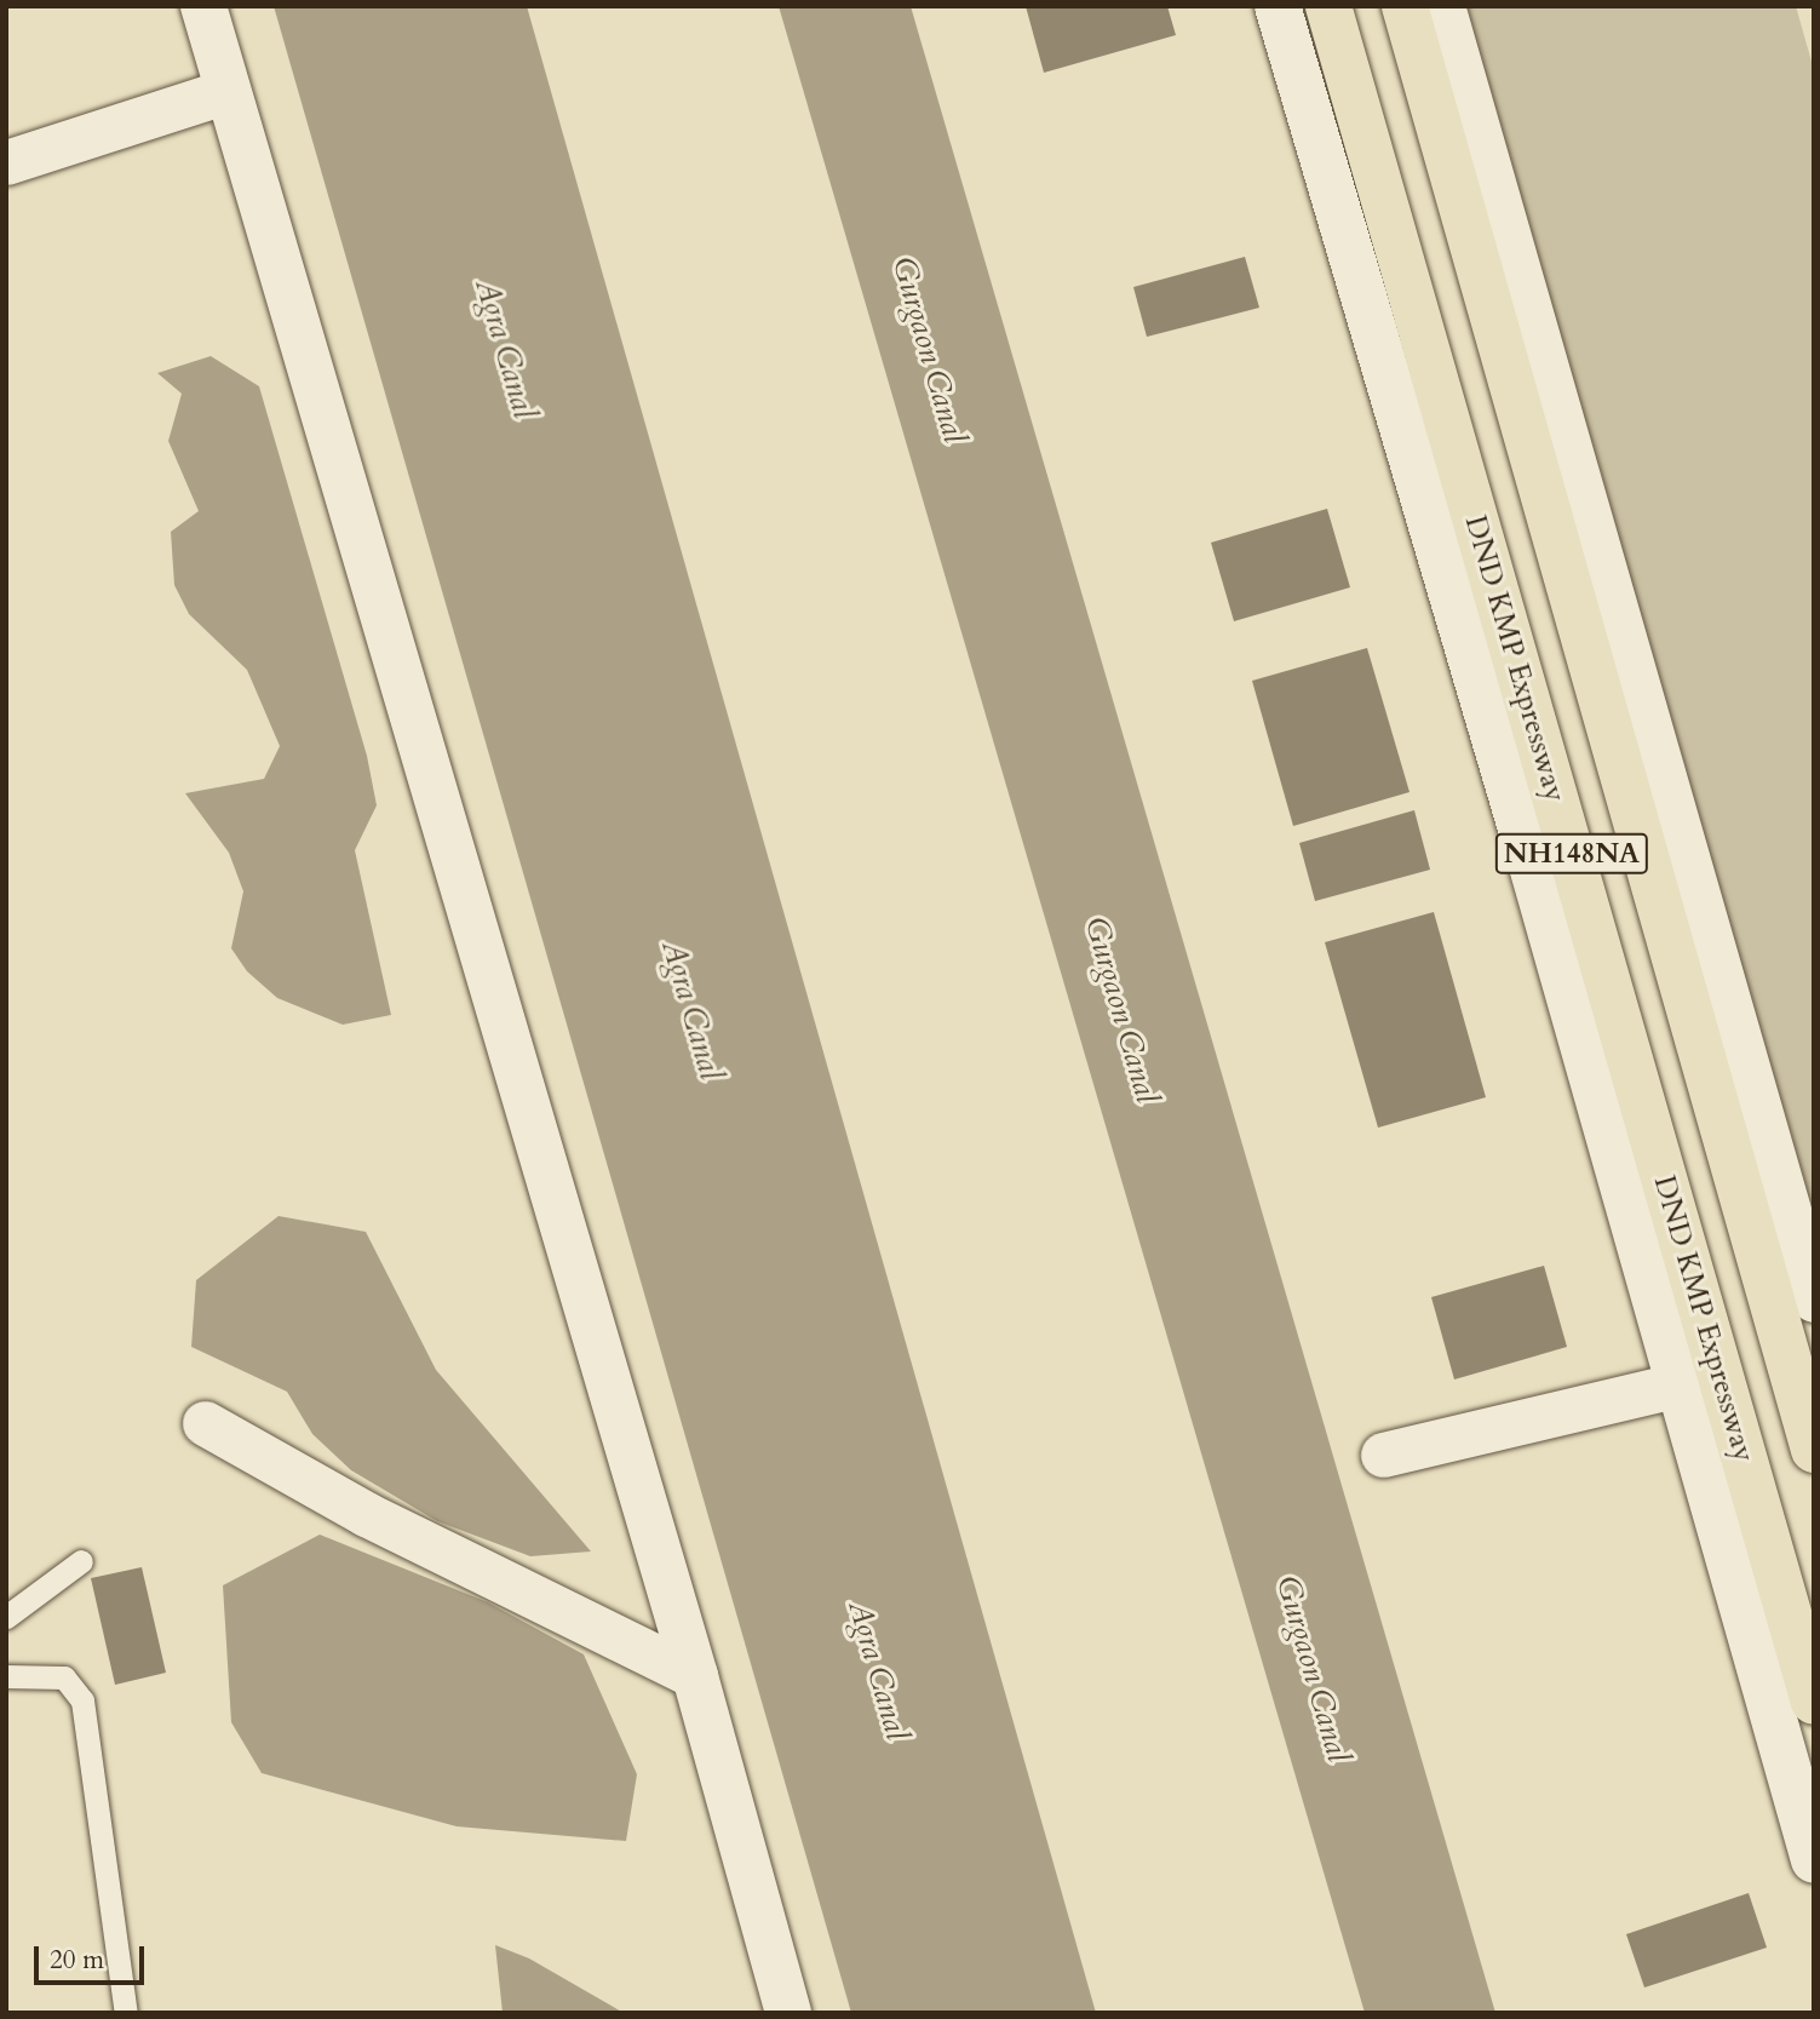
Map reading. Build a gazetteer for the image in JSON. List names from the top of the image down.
{
  "streets": {
    "highway": ["DND KMP Expressway", "NH148NA"]
  },
  "water": ["Agra Canal", "Gurgaon Canal"],
  "scale_bar": "20 m"
}
